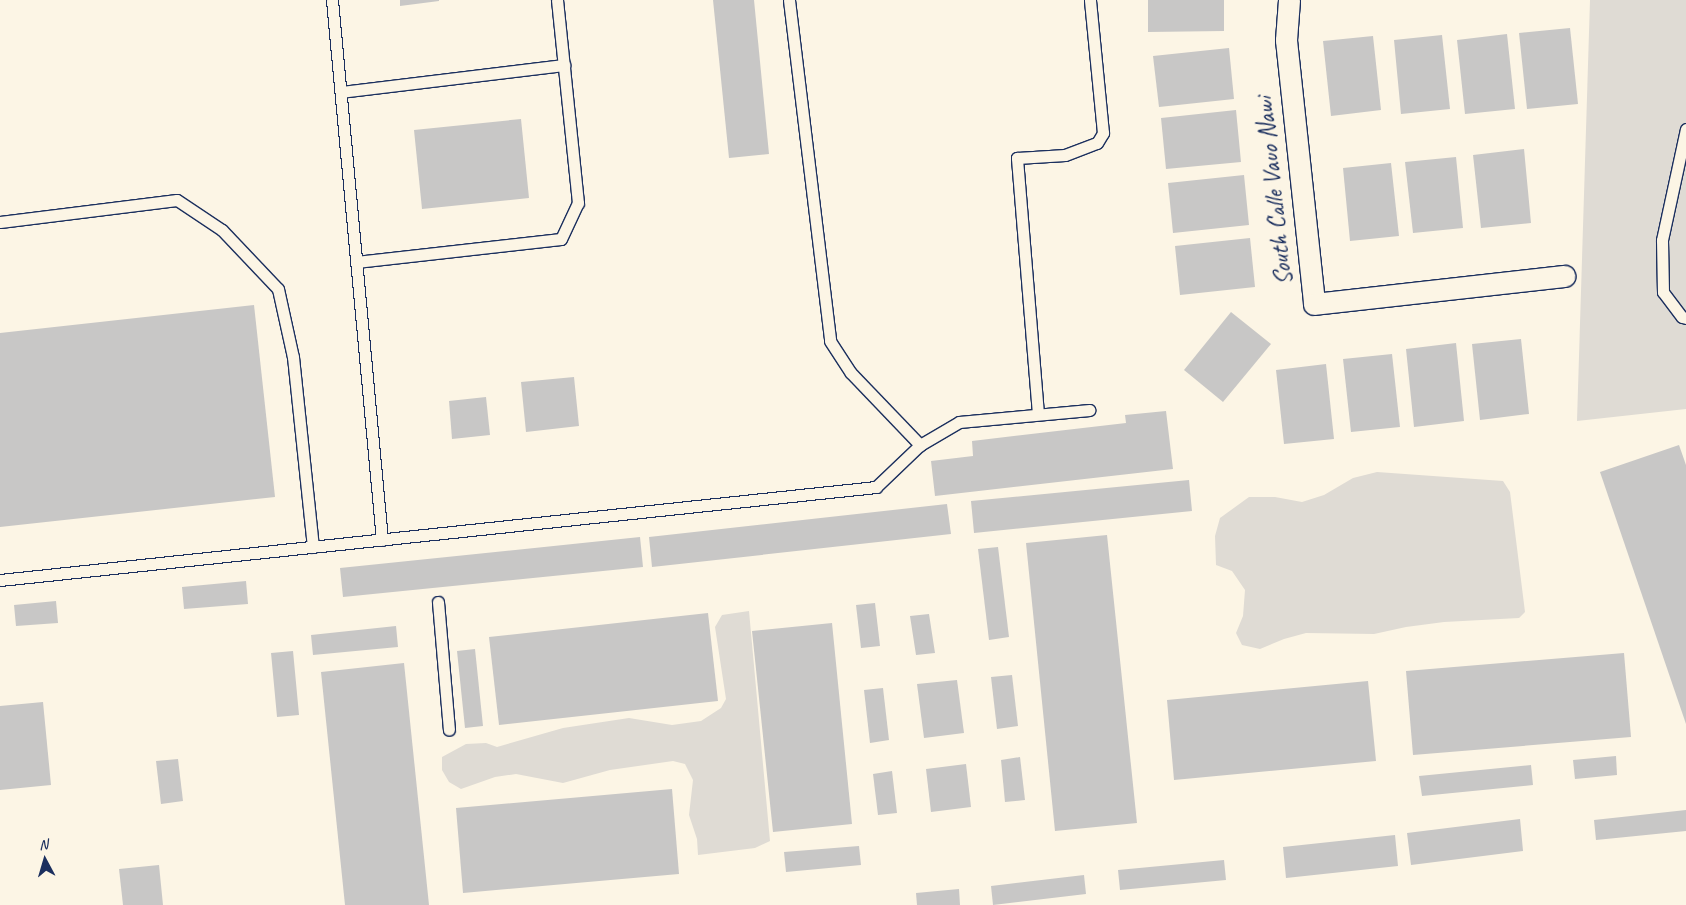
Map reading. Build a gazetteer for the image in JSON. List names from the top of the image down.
{
  "streets": {
    "street": ["South Calle Vauo Nawi"]
  },
  "north": "top"
}
